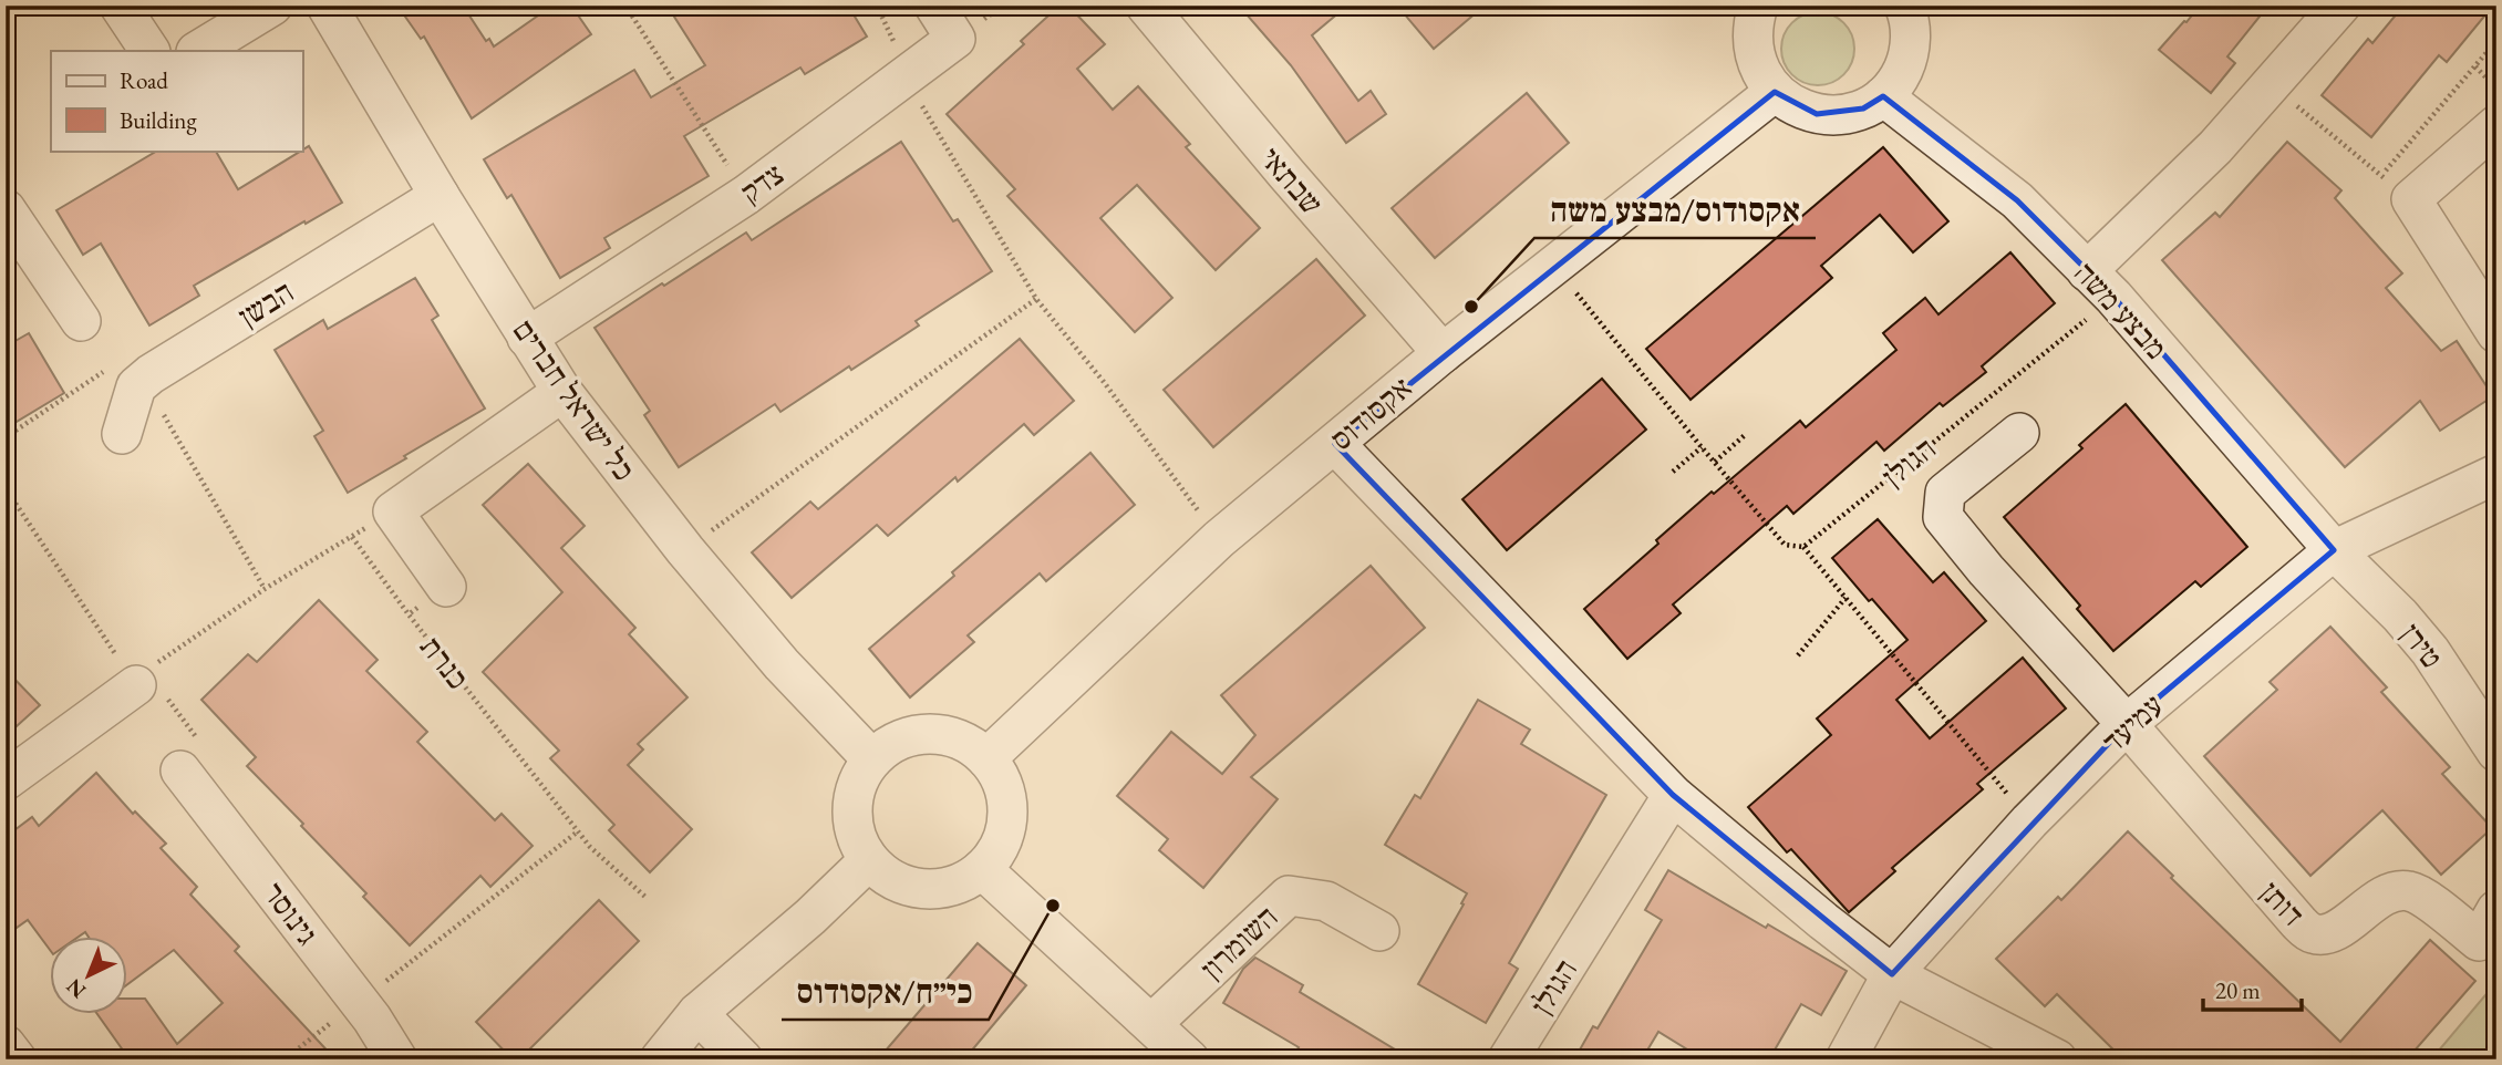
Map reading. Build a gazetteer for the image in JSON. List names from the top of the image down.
{
  "streets": {
    "street": [
      "שבתאי",
      "צדק",
      "הבשן",
      "מבצע משה",
      "כל ישראל חברים",
      "אקסודוס",
      "הגולן",
      "טירן",
      "כנרת",
      "עמיעד",
      "דותן",
      "גינוסר",
      "השומרון"
    ]
  },
  "crossings": [
    ["שבתאי", "אקסודוס"],
    ["צדק", "כל ישראל חברים"],
    ["הבשן", "כל ישראל חברים"],
    ["מבצע משה", "הגולן"],
    ["מבצע משה", "טירן"],
    ["מבצע משה", "עמיעד"],
    ["כל ישראל חברים", "אקסודוס"],
    ["הגולן", "עמיעד"],
    ["הגולן", "דותן"],
    ["טירן", "עמיעד"],
    ["עמיעד", "דותן"]
  ],
  "places": ["אקסודוס/מבצע משה", "כי״ח/אקסודוס"],
  "legend": ["Road", "Building"],
  "scale_bar": "20 m",
  "north": "bottom left"
}
